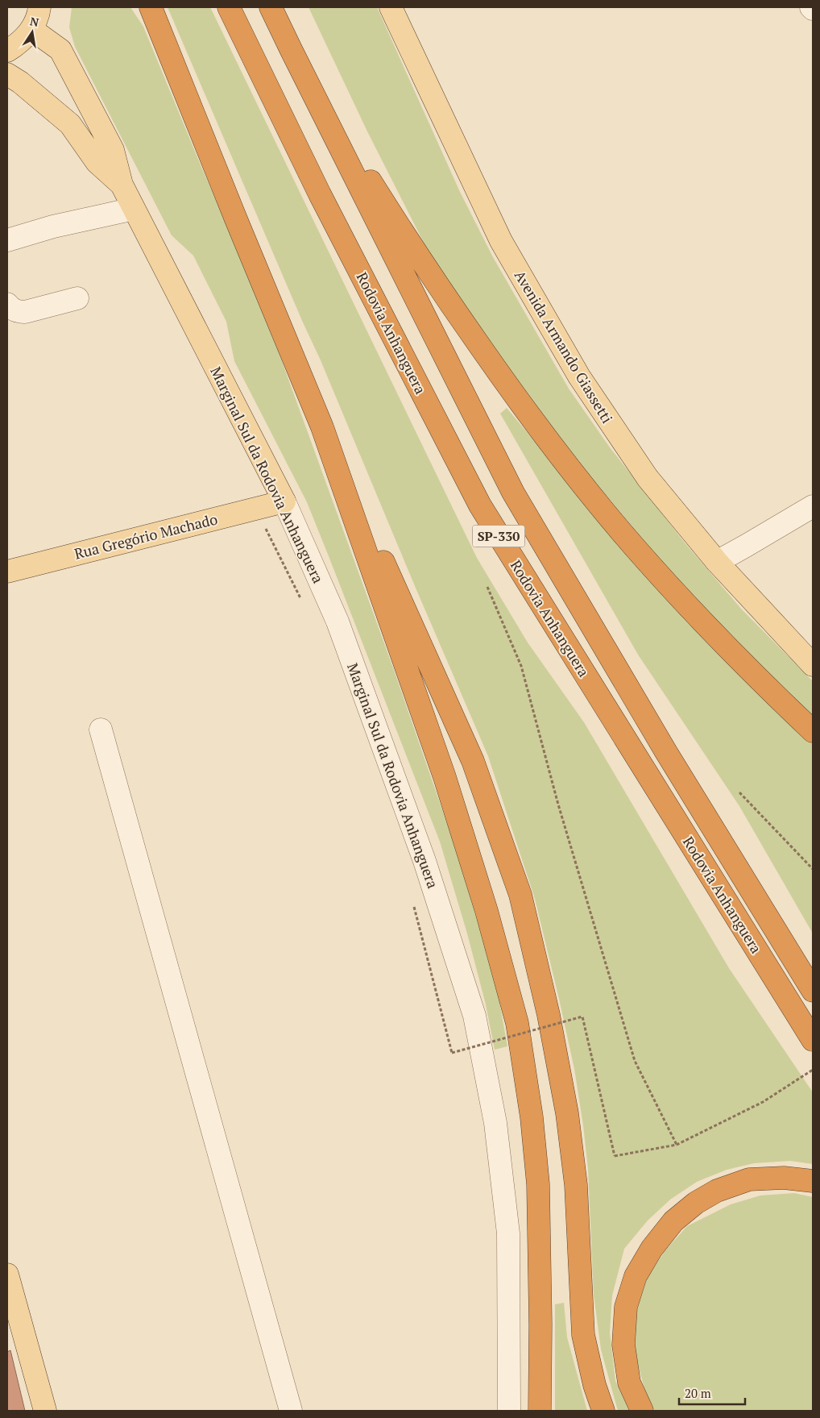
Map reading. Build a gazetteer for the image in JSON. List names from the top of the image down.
{
  "streets": {
    "highway": ["Rodovia Anhanguera", "SP-330"],
    "main road": ["Avenida Armando Giassetti", "Marginal Sul da Rodovia Anhanguera", "Rua Gregório Machado"]
  },
  "crossings": [
    ["Marginal Sul da Rodovia Anhanguera", "Rua Gregório Machado"]
  ],
  "scale_bar": "20 m",
  "north": "top"
}
